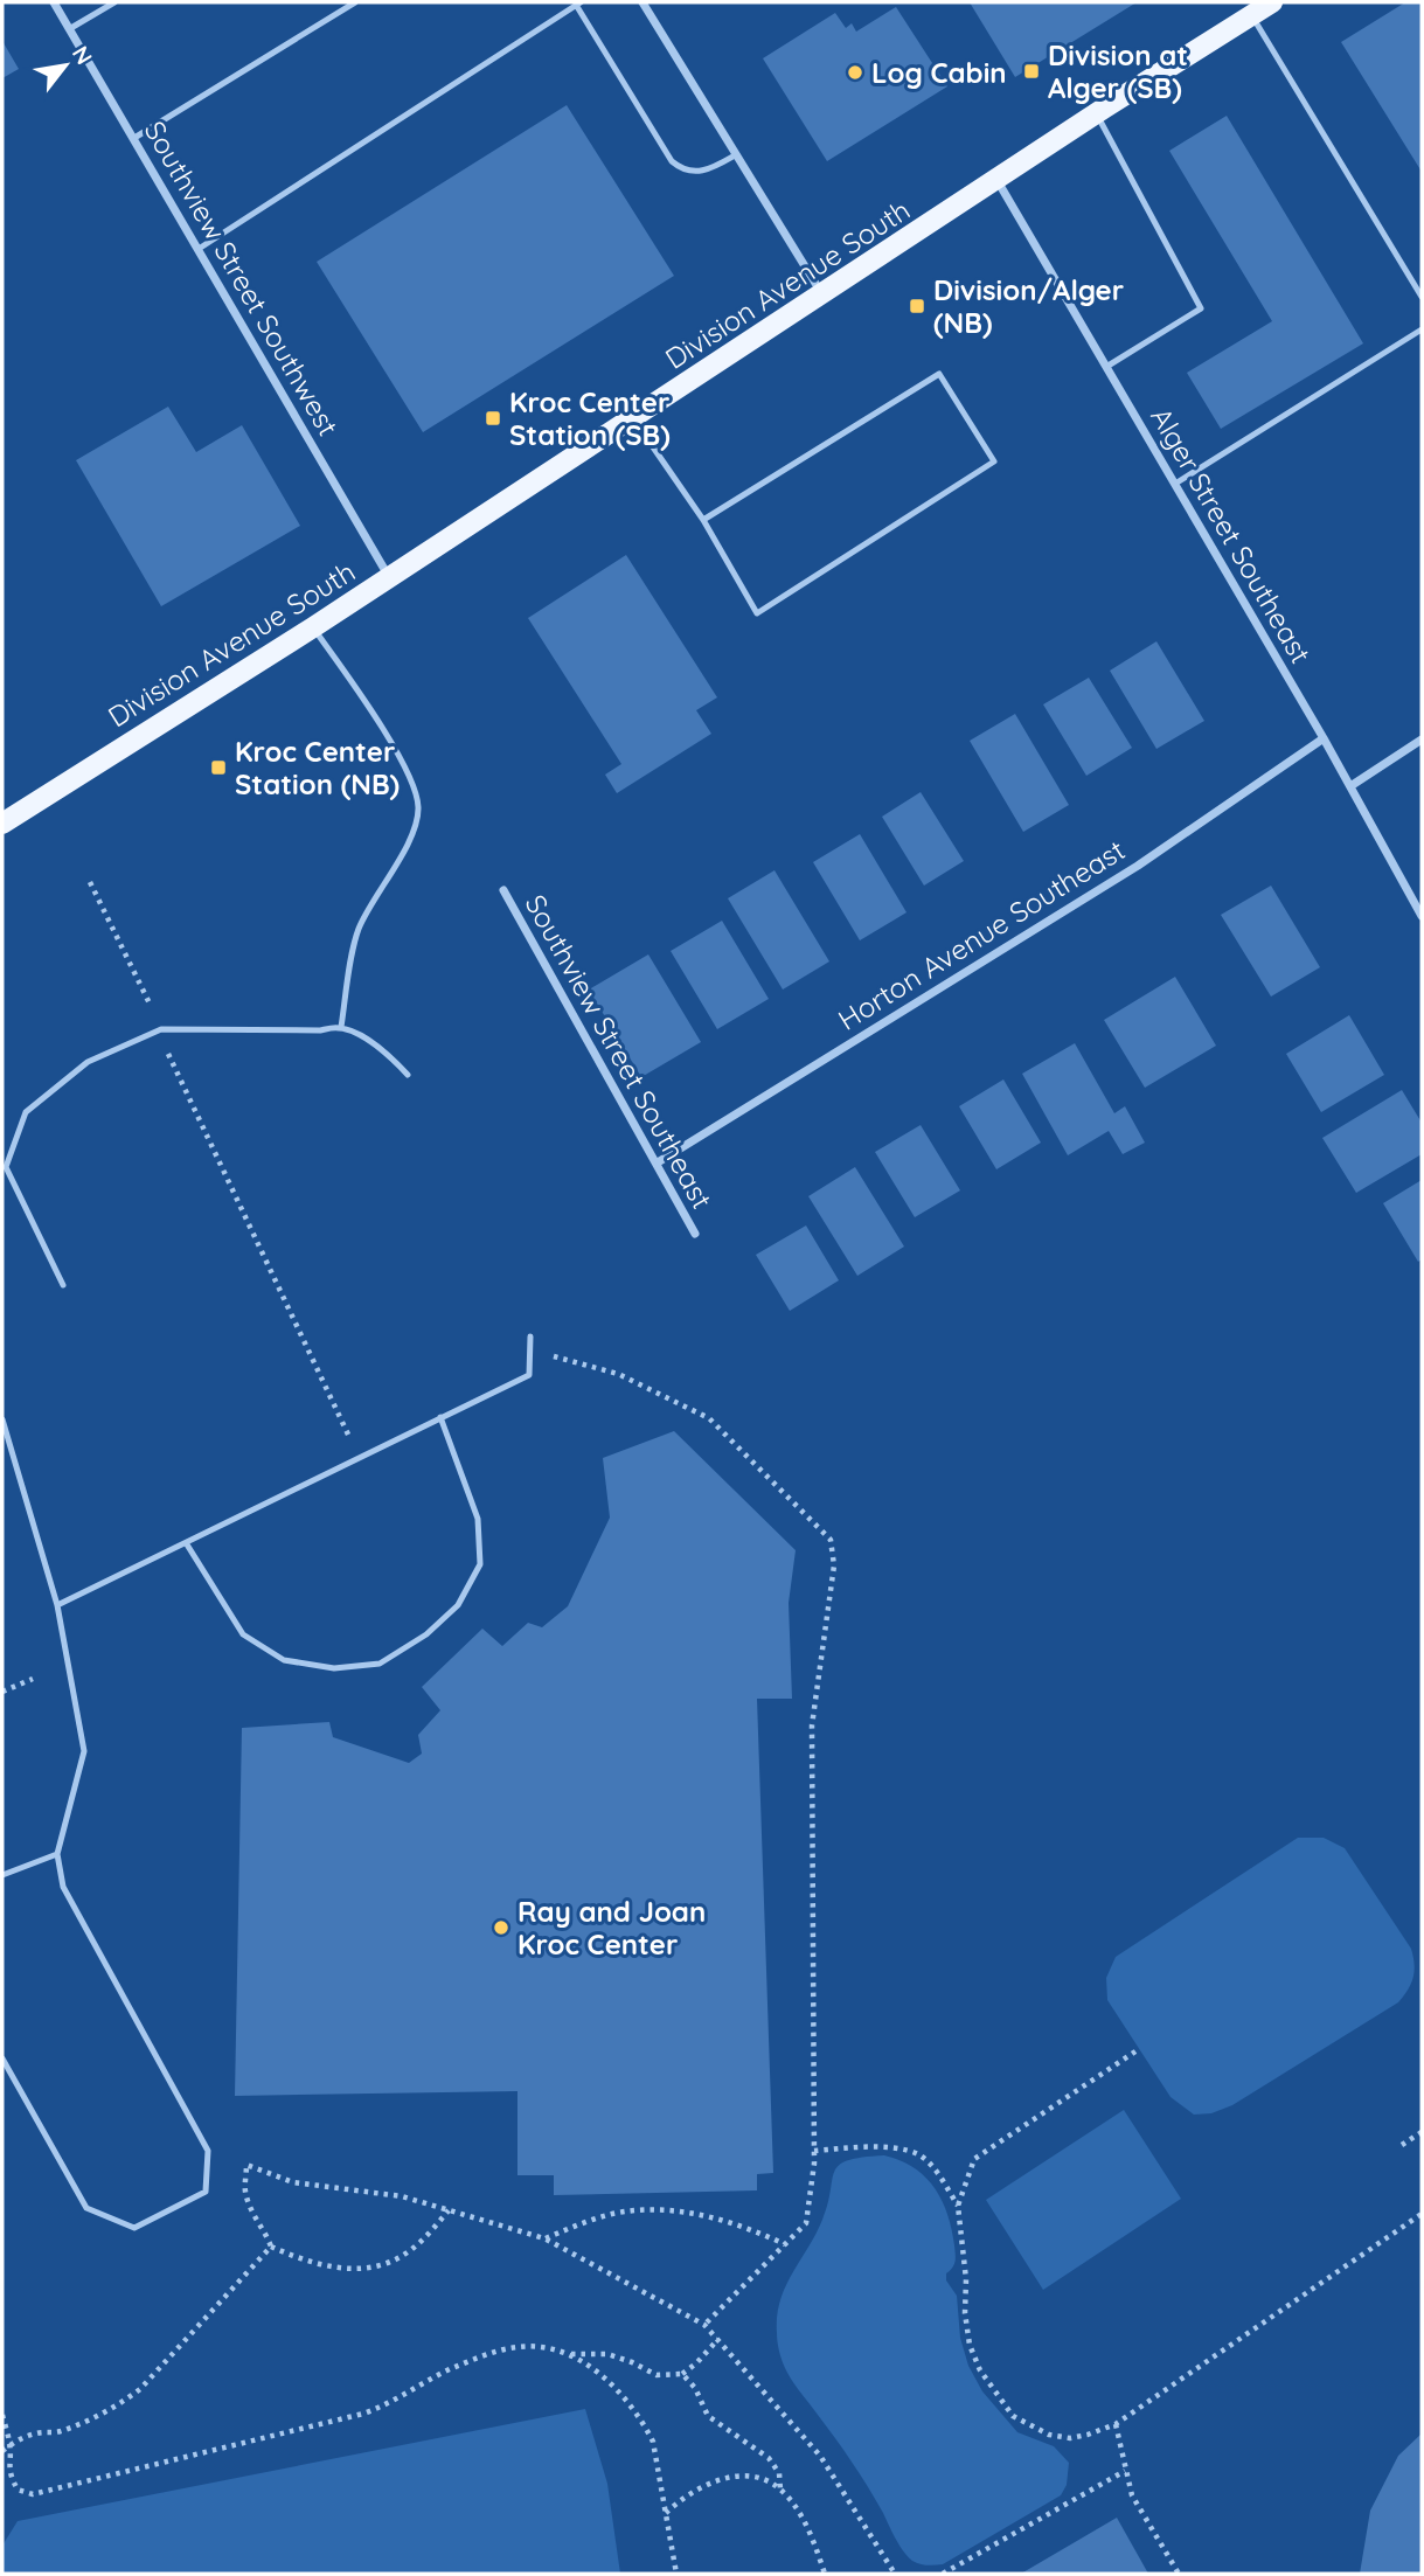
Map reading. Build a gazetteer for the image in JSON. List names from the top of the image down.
{
  "streets": {
    "main road": ["Division Avenue South"],
    "street": [
      "Southview Street Southwest",
      "Alger Street Southeast",
      "Horton Avenue Southeast",
      "Southview Street Southeast"
    ]
  },
  "crossings": [
    ["Southview Street Southwest", "Division Avenue South"],
    ["Division Avenue South", "Alger Street Southeast"],
    ["Alger Street Southeast", "Horton Avenue Southeast"],
    ["Horton Avenue Southeast", "Southview Street Southeast"]
  ],
  "places": {
    "transit": [
      "Division at Alger (SB)",
      "Division/Alger (NB)",
      "Kroc Center Station (SB)",
      "Kroc Center Station (NB)"
    ],
    "other": ["Log Cabin", "Ray and Joan Kroc Center"]
  },
  "north": "top right"
}
